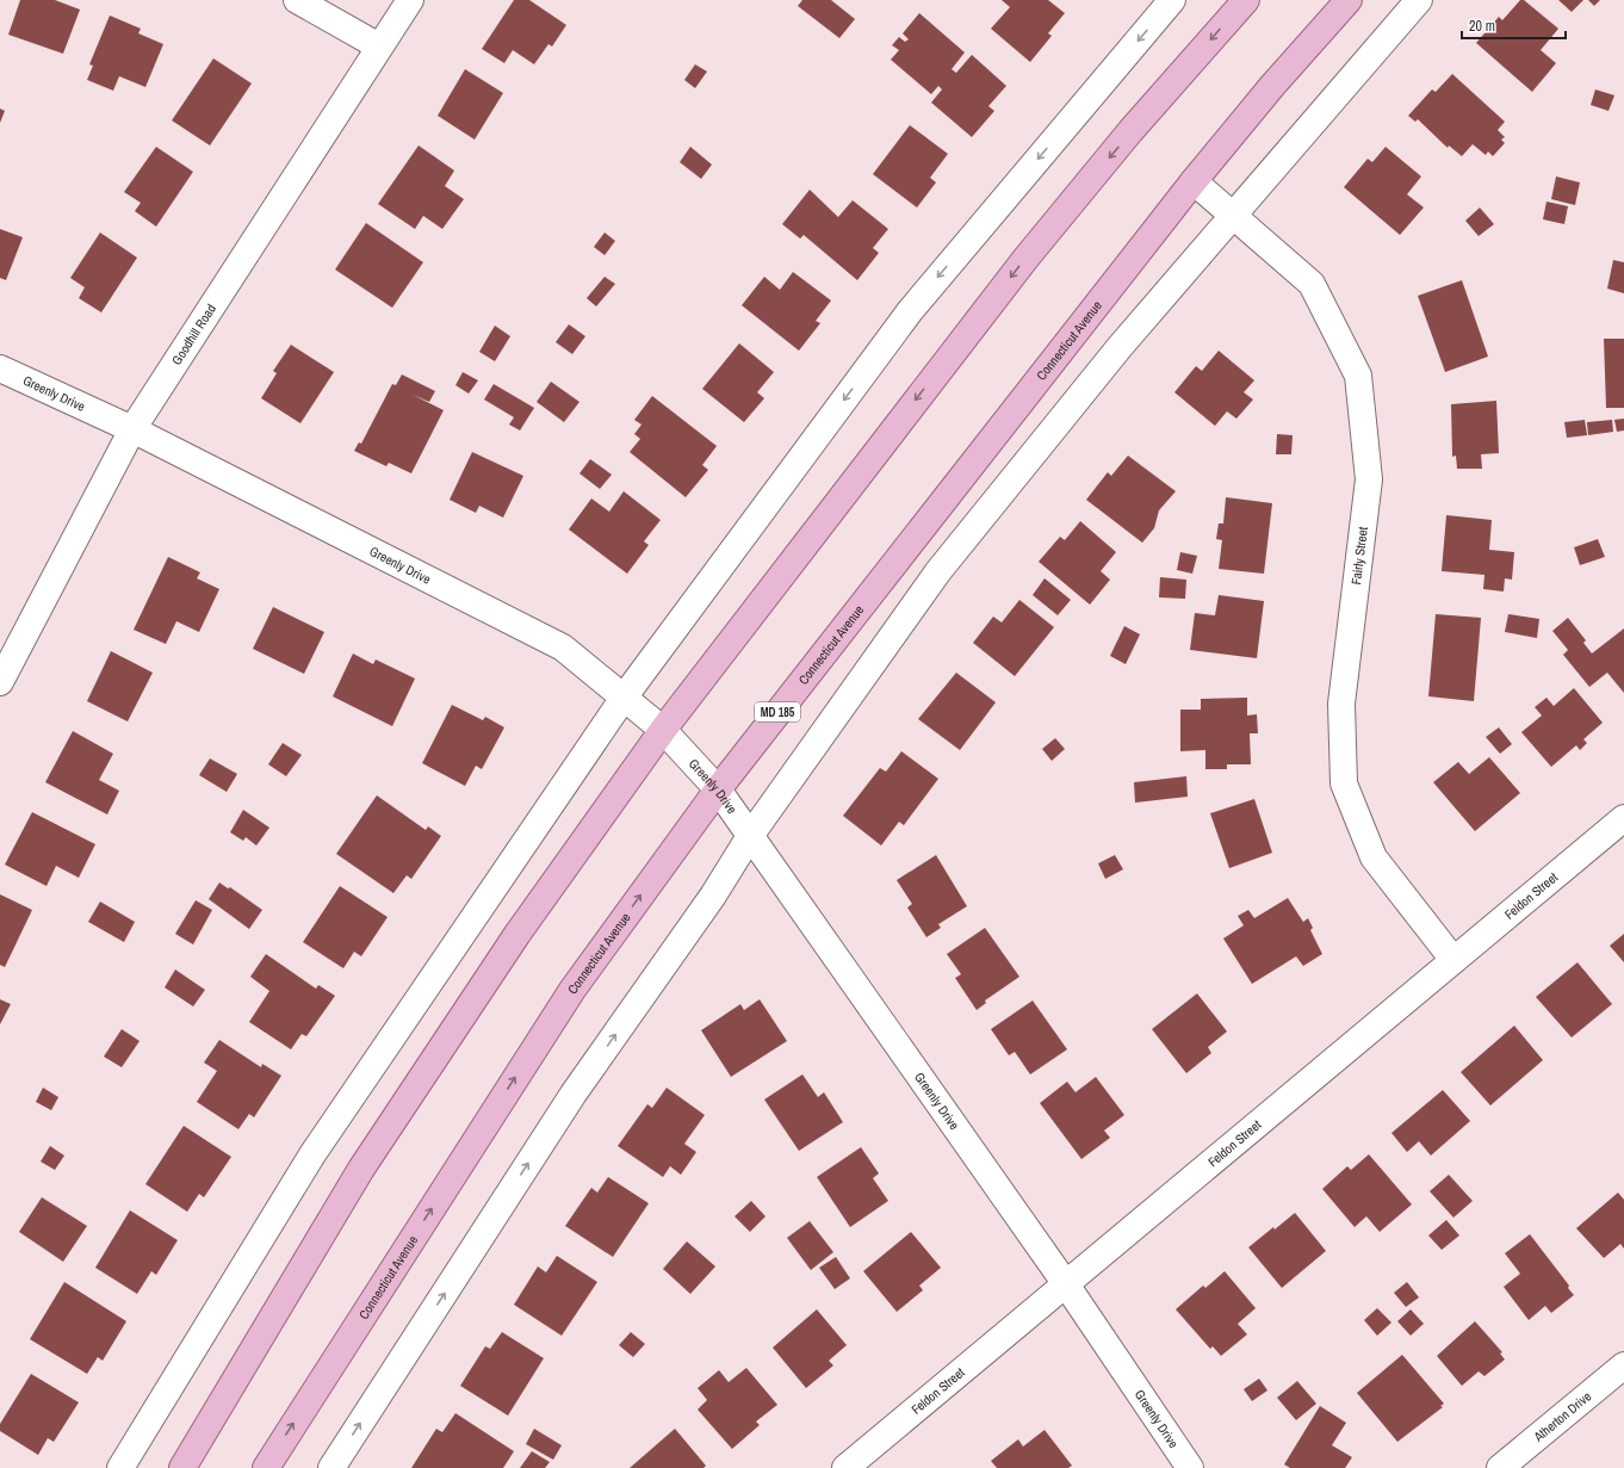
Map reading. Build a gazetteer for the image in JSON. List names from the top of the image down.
{
  "streets": {
    "main road": ["Connecticut Avenue", "MD 185"],
    "street": [
      "Goodhill Road",
      "Greenly Drive",
      "Fairly Street",
      "Feldon Street",
      "Atherton Drive"
    ]
  },
  "crossings": [
    ["Goodhill Road", "Greenly Drive"],
    ["Connecticut Avenue", "Greenly Drive"],
    ["Connecticut Avenue", "Fairly Street"],
    ["Greenly Drive", "Feldon Street"],
    ["Fairly Street", "Feldon Street"]
  ],
  "scale_bar": "20 m"
}
